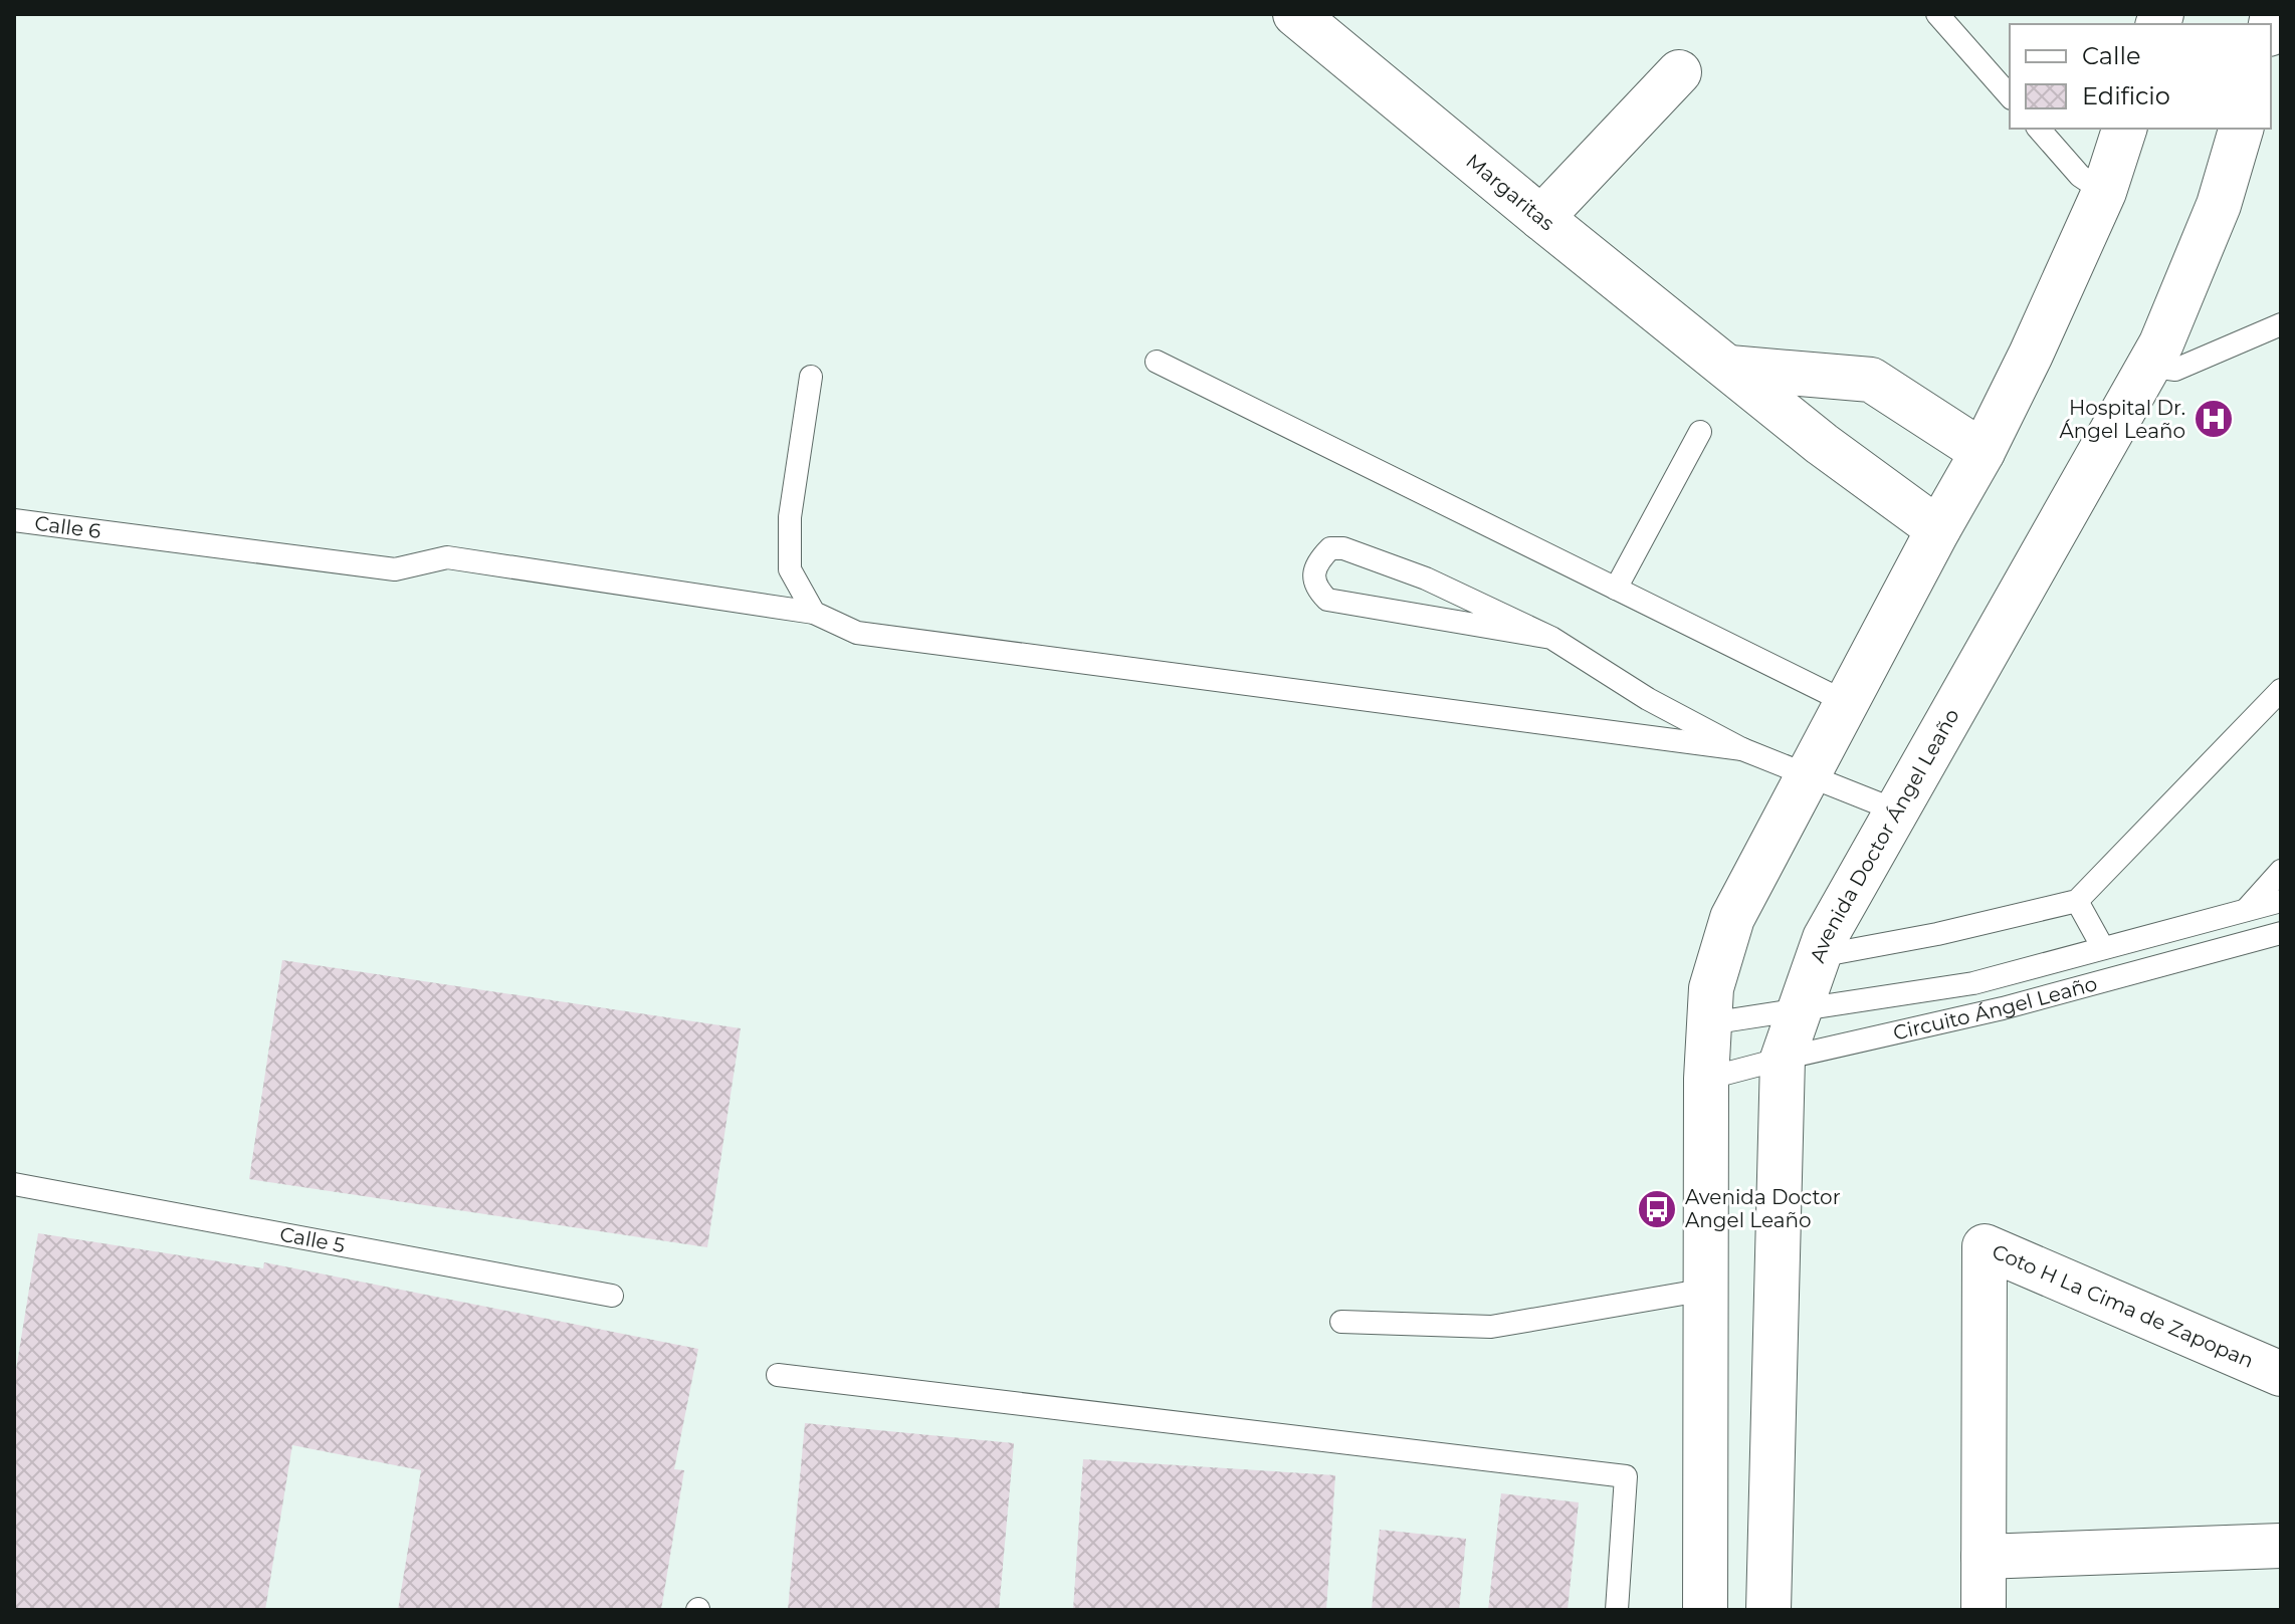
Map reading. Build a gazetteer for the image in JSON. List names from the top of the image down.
{
  "streets": {
    "street": ["Margaritas", "Avenida Doctor Ángel Leaño", "Coto H La Cima de Zapopan"],
    "lane": ["Calle 6", "Circuito Ángel Leaño", "Calle 5"]
  },
  "crossings": [
    ["Avenida Doctor Ángel Leaño", "Circuito Ángel Leaño"]
  ],
  "places": {
    "hospital": ["Hospital Dr. Ángel Leaño"],
    "bus stop": ["Avenida Doctor Angel Leaño"]
  },
  "legend": ["Calle", "Edificio"]
}
